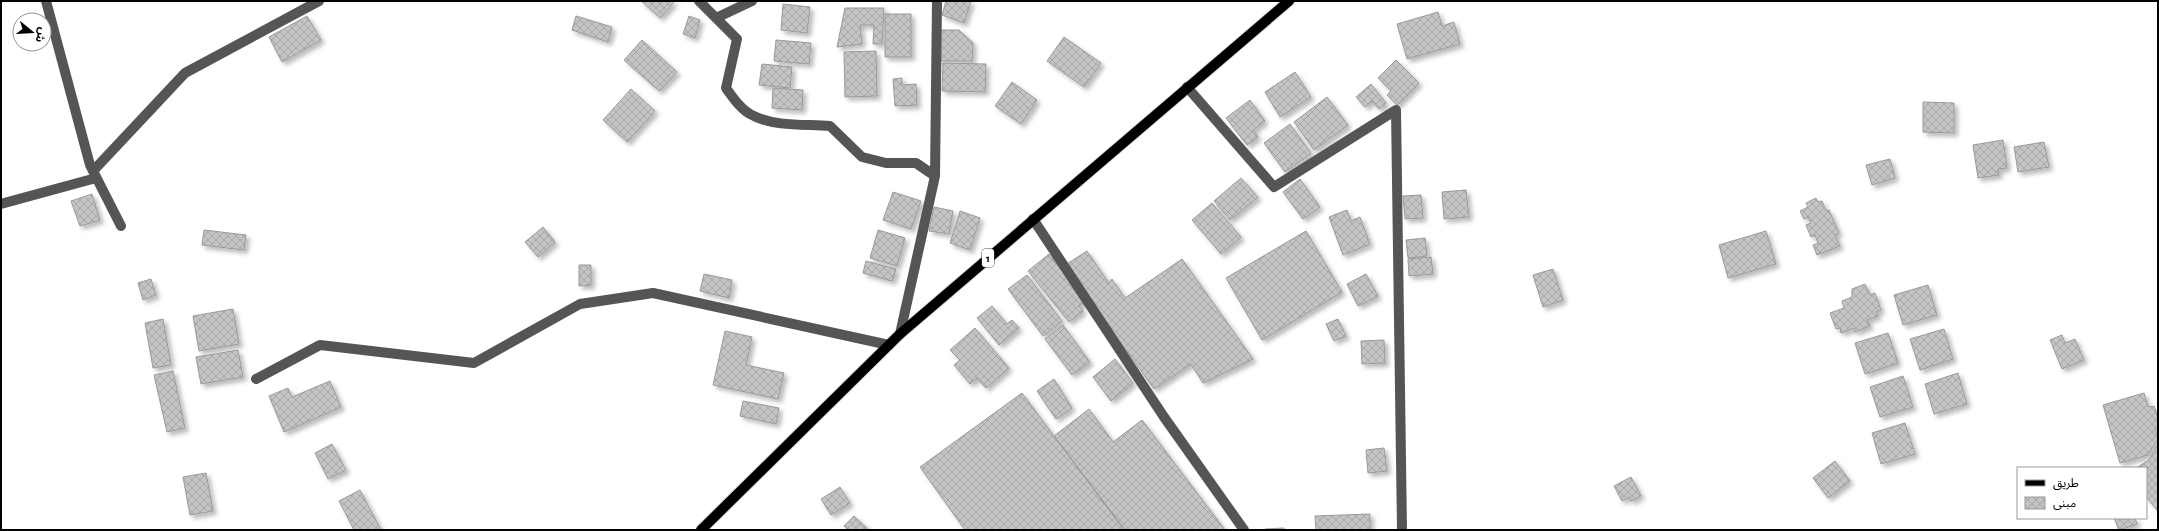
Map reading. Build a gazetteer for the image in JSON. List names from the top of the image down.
{
  "streets": {
    "main road": ["1"]
  },
  "legend": ["طريق", "مبنى"],
  "north": "right"
}
